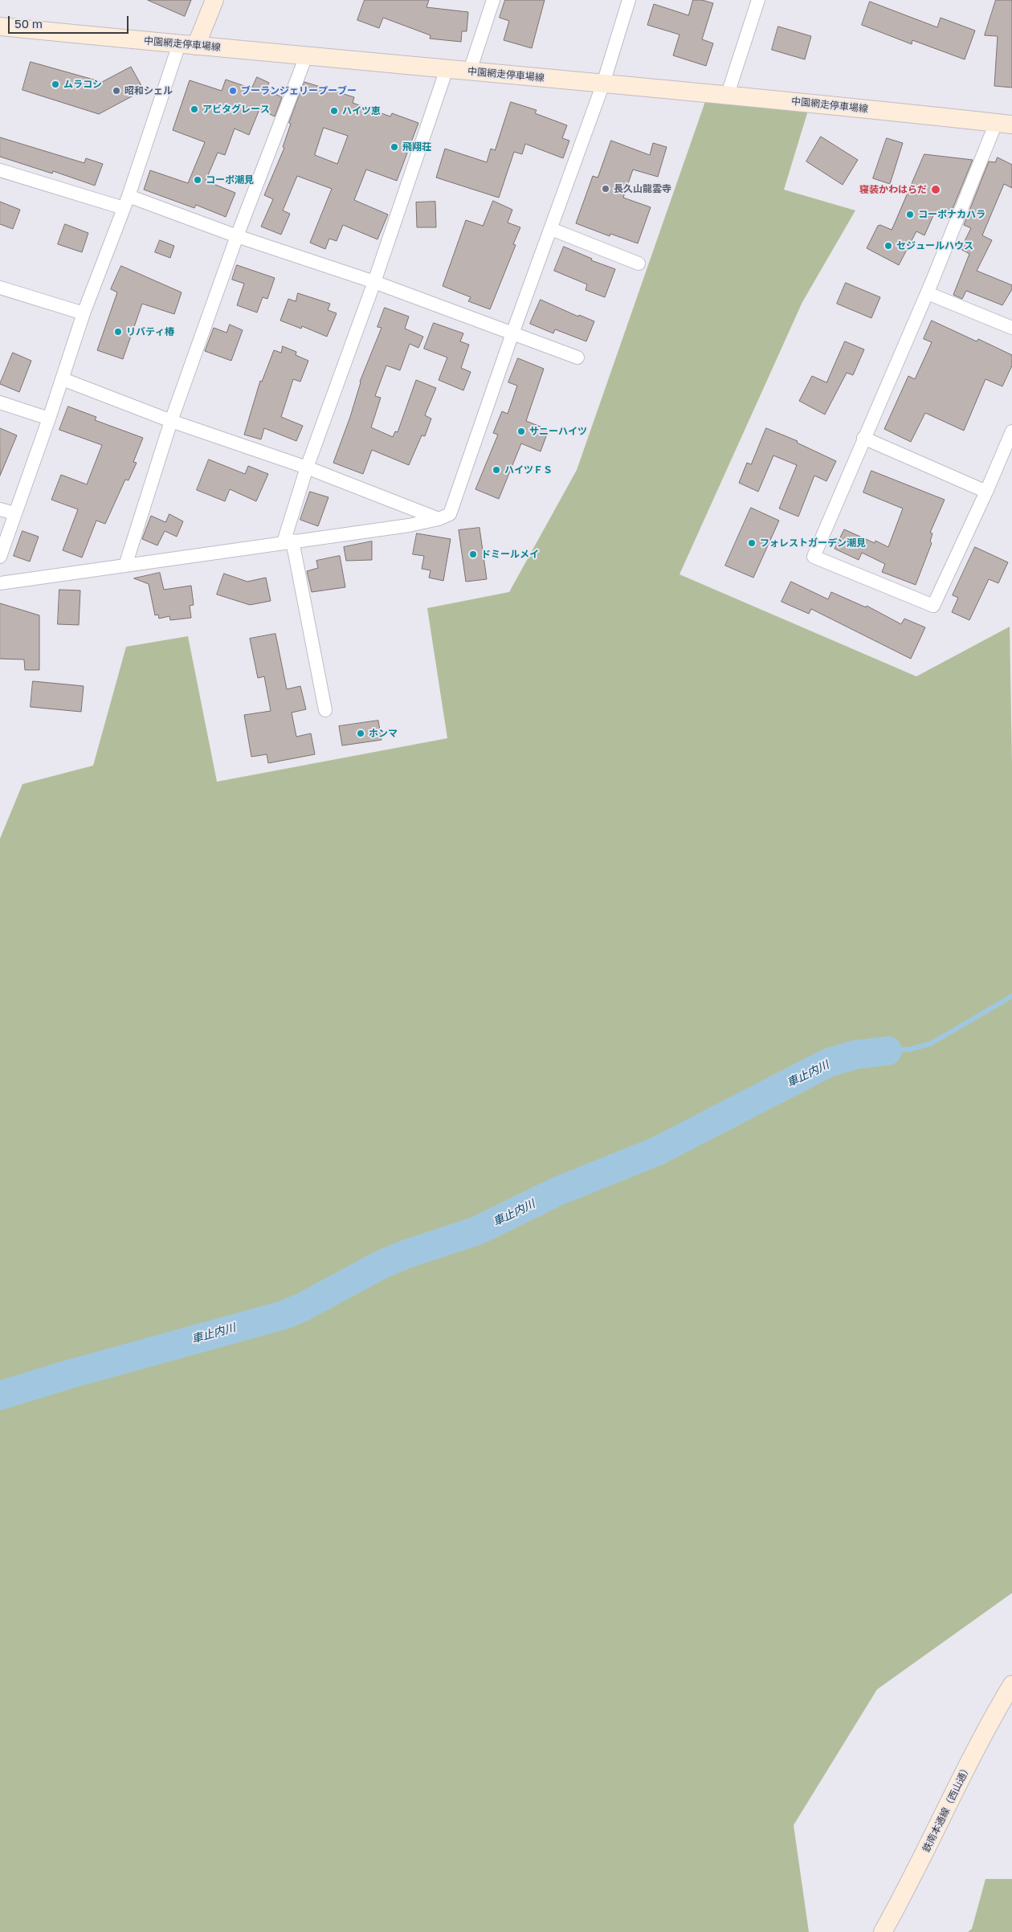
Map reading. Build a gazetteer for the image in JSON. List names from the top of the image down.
{
  "streets": {
    "main road": ["中園網走停車場線", "鉄南本通線（西山通）"]
  },
  "water": ["車止内川"],
  "places": [
    "ムラコシ",
    "昭和シェル",
    "ブーランジェリープーブー",
    "アビタグレース",
    "ハイツ恵",
    "飛翔荘",
    "コーポ潮見",
    "長久山龍雲寺",
    "寝装かわはらだ",
    "コーポナカハラ",
    "セジュールハウス",
    "リバティ椿",
    "サニーハイツ",
    "ハイツＦＳ",
    "フォレストガーデン潮見",
    "ドミールメイ",
    "ホンマ"
  ],
  "scale_bar": "50 m"
}
